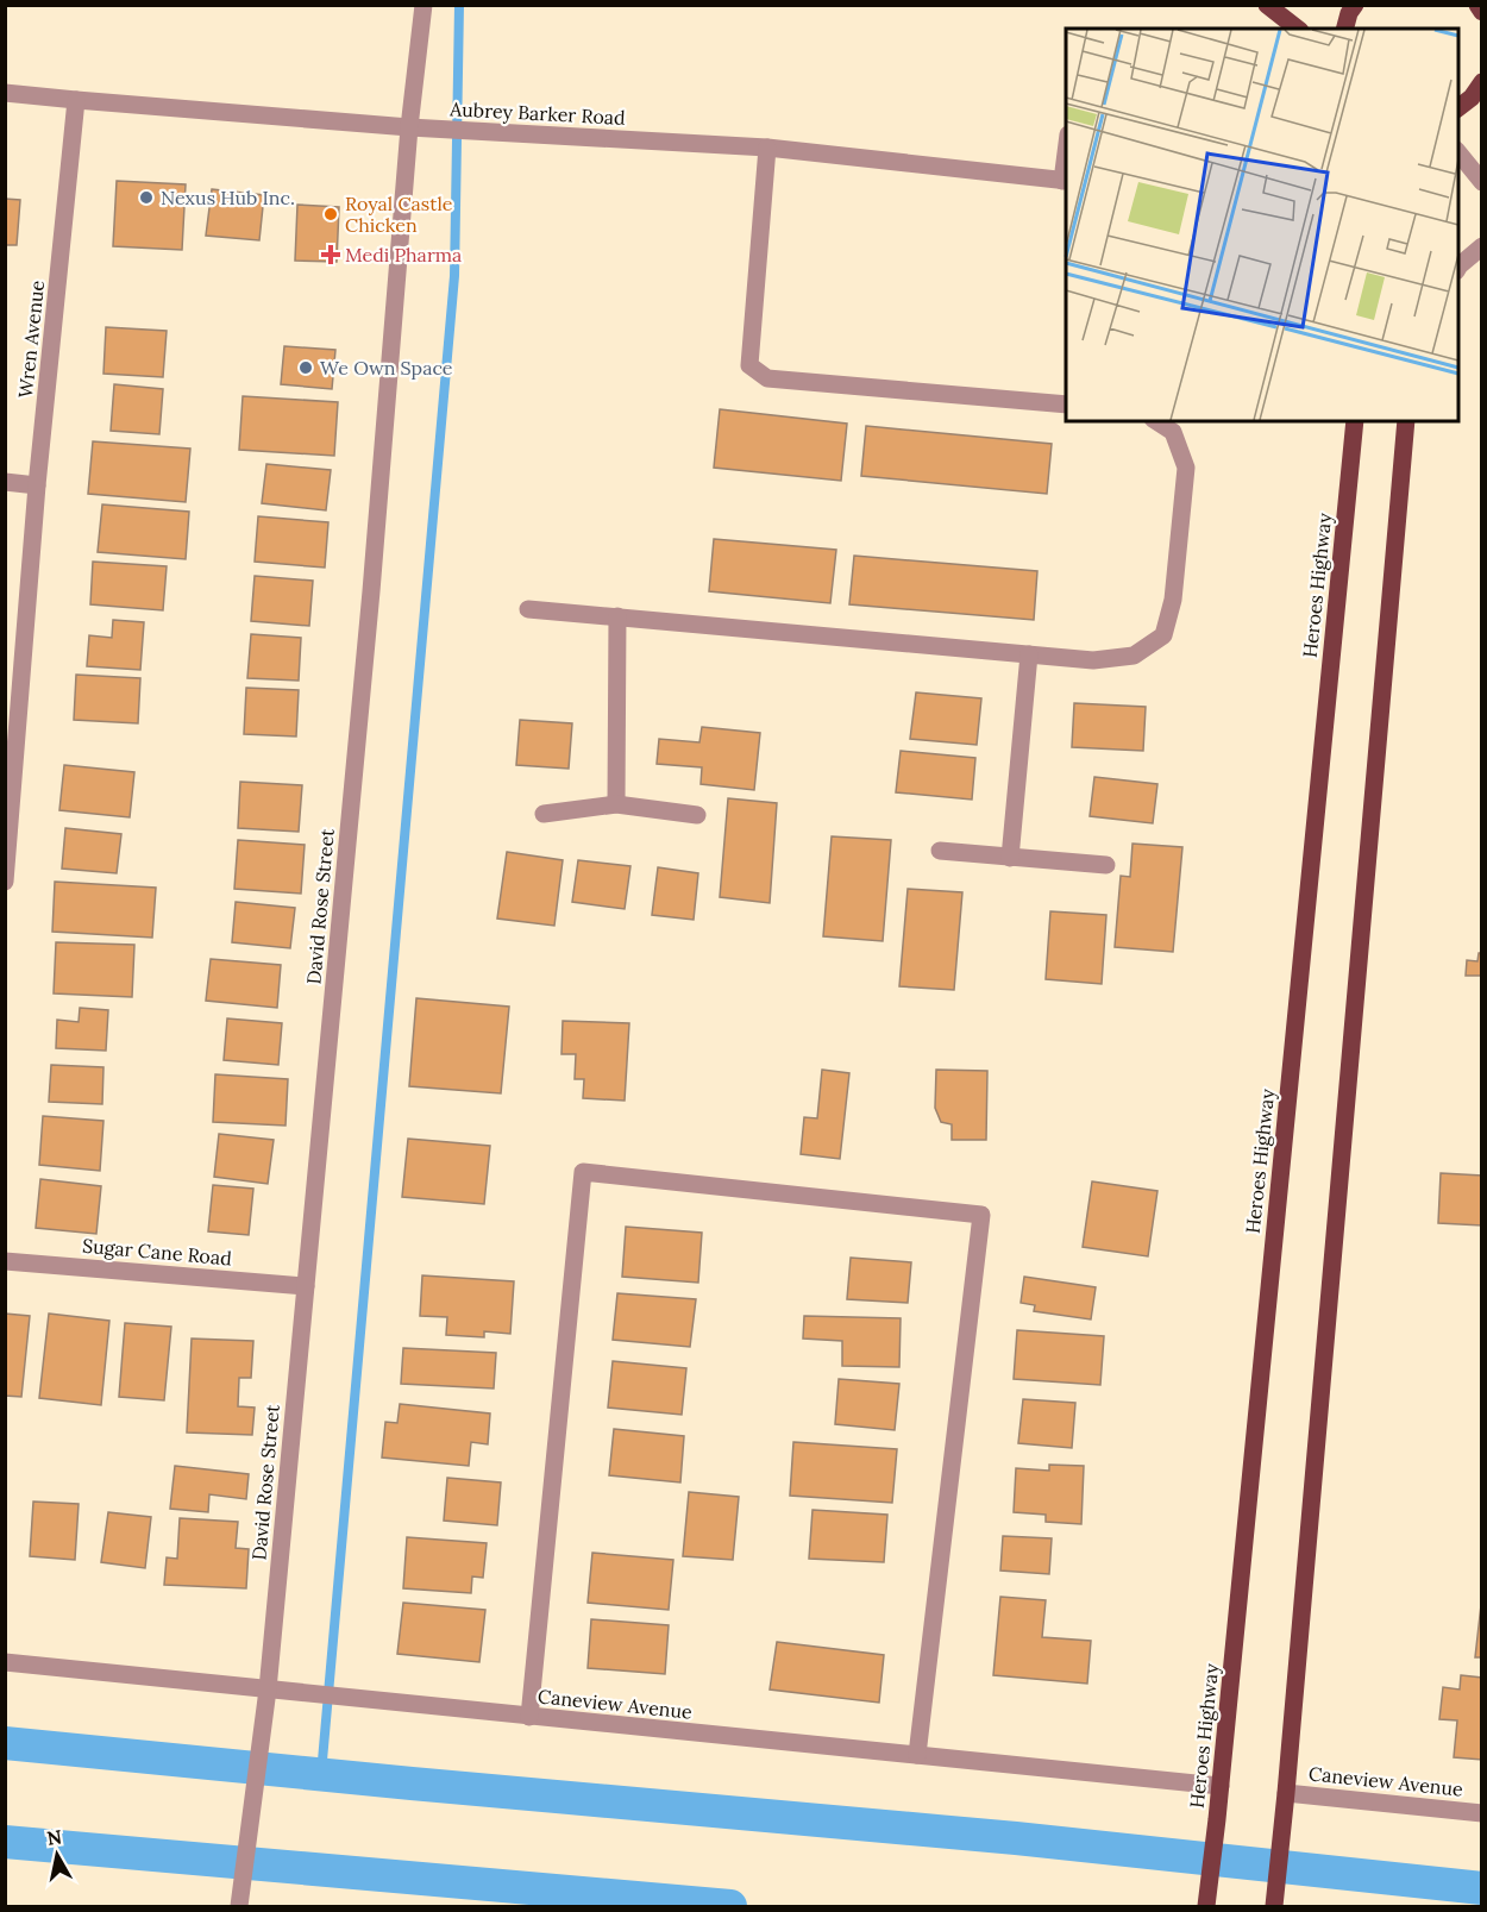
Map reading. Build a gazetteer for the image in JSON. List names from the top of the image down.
{
  "streets": {
    "main road": ["Heroes Highway"],
    "street": [
      "Aubrey Barker Road",
      "Wren Avenue",
      "David Rose Street",
      "Sugar Cane Road",
      "Caneview Avenue"
    ]
  },
  "crossings": [
    ["Aubrey Barker Road", "Wren Avenue"],
    ["Aubrey Barker Road", "David Rose Street"],
    ["Heroes Highway", "Caneview Avenue"],
    ["David Rose Street", "Sugar Cane Road"],
    ["David Rose Street", "Caneview Avenue"]
  ],
  "places": {
    "other": ["Nexus Hub Inc.", "Royal Castle Chicken", "We Own Space"],
    "health": ["Medi Pharma"]
  },
  "north": "top"
}
